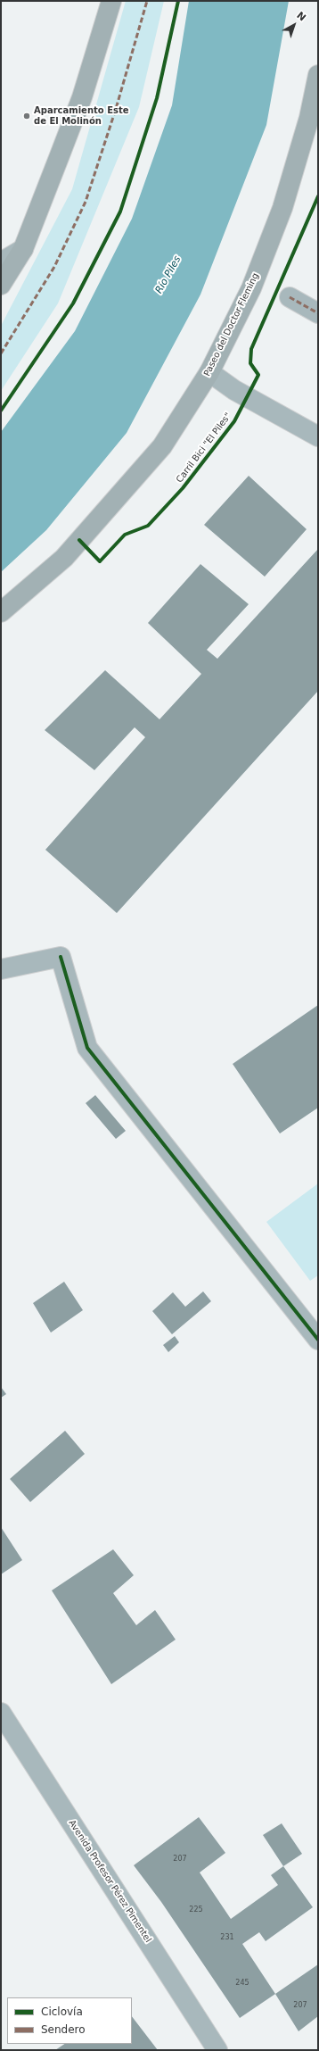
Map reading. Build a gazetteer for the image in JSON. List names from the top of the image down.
{
  "streets": {
    "main road": ["Paseo del Doctor Fleming"],
    "street": ["Avenida Profesor Pérez Pimentel"],
    "cycle path": ["Carril Bici \"El Piles\""]
  },
  "water": ["Río Piles"],
  "places": ["Aparcamiento Este de El Molinón"],
  "house_numbers": [
    "207",
    "225",
    "231",
    "245",
    "207"
  ],
  "legend": ["Ciclovía", "Sendero"],
  "north": "top right"
}
